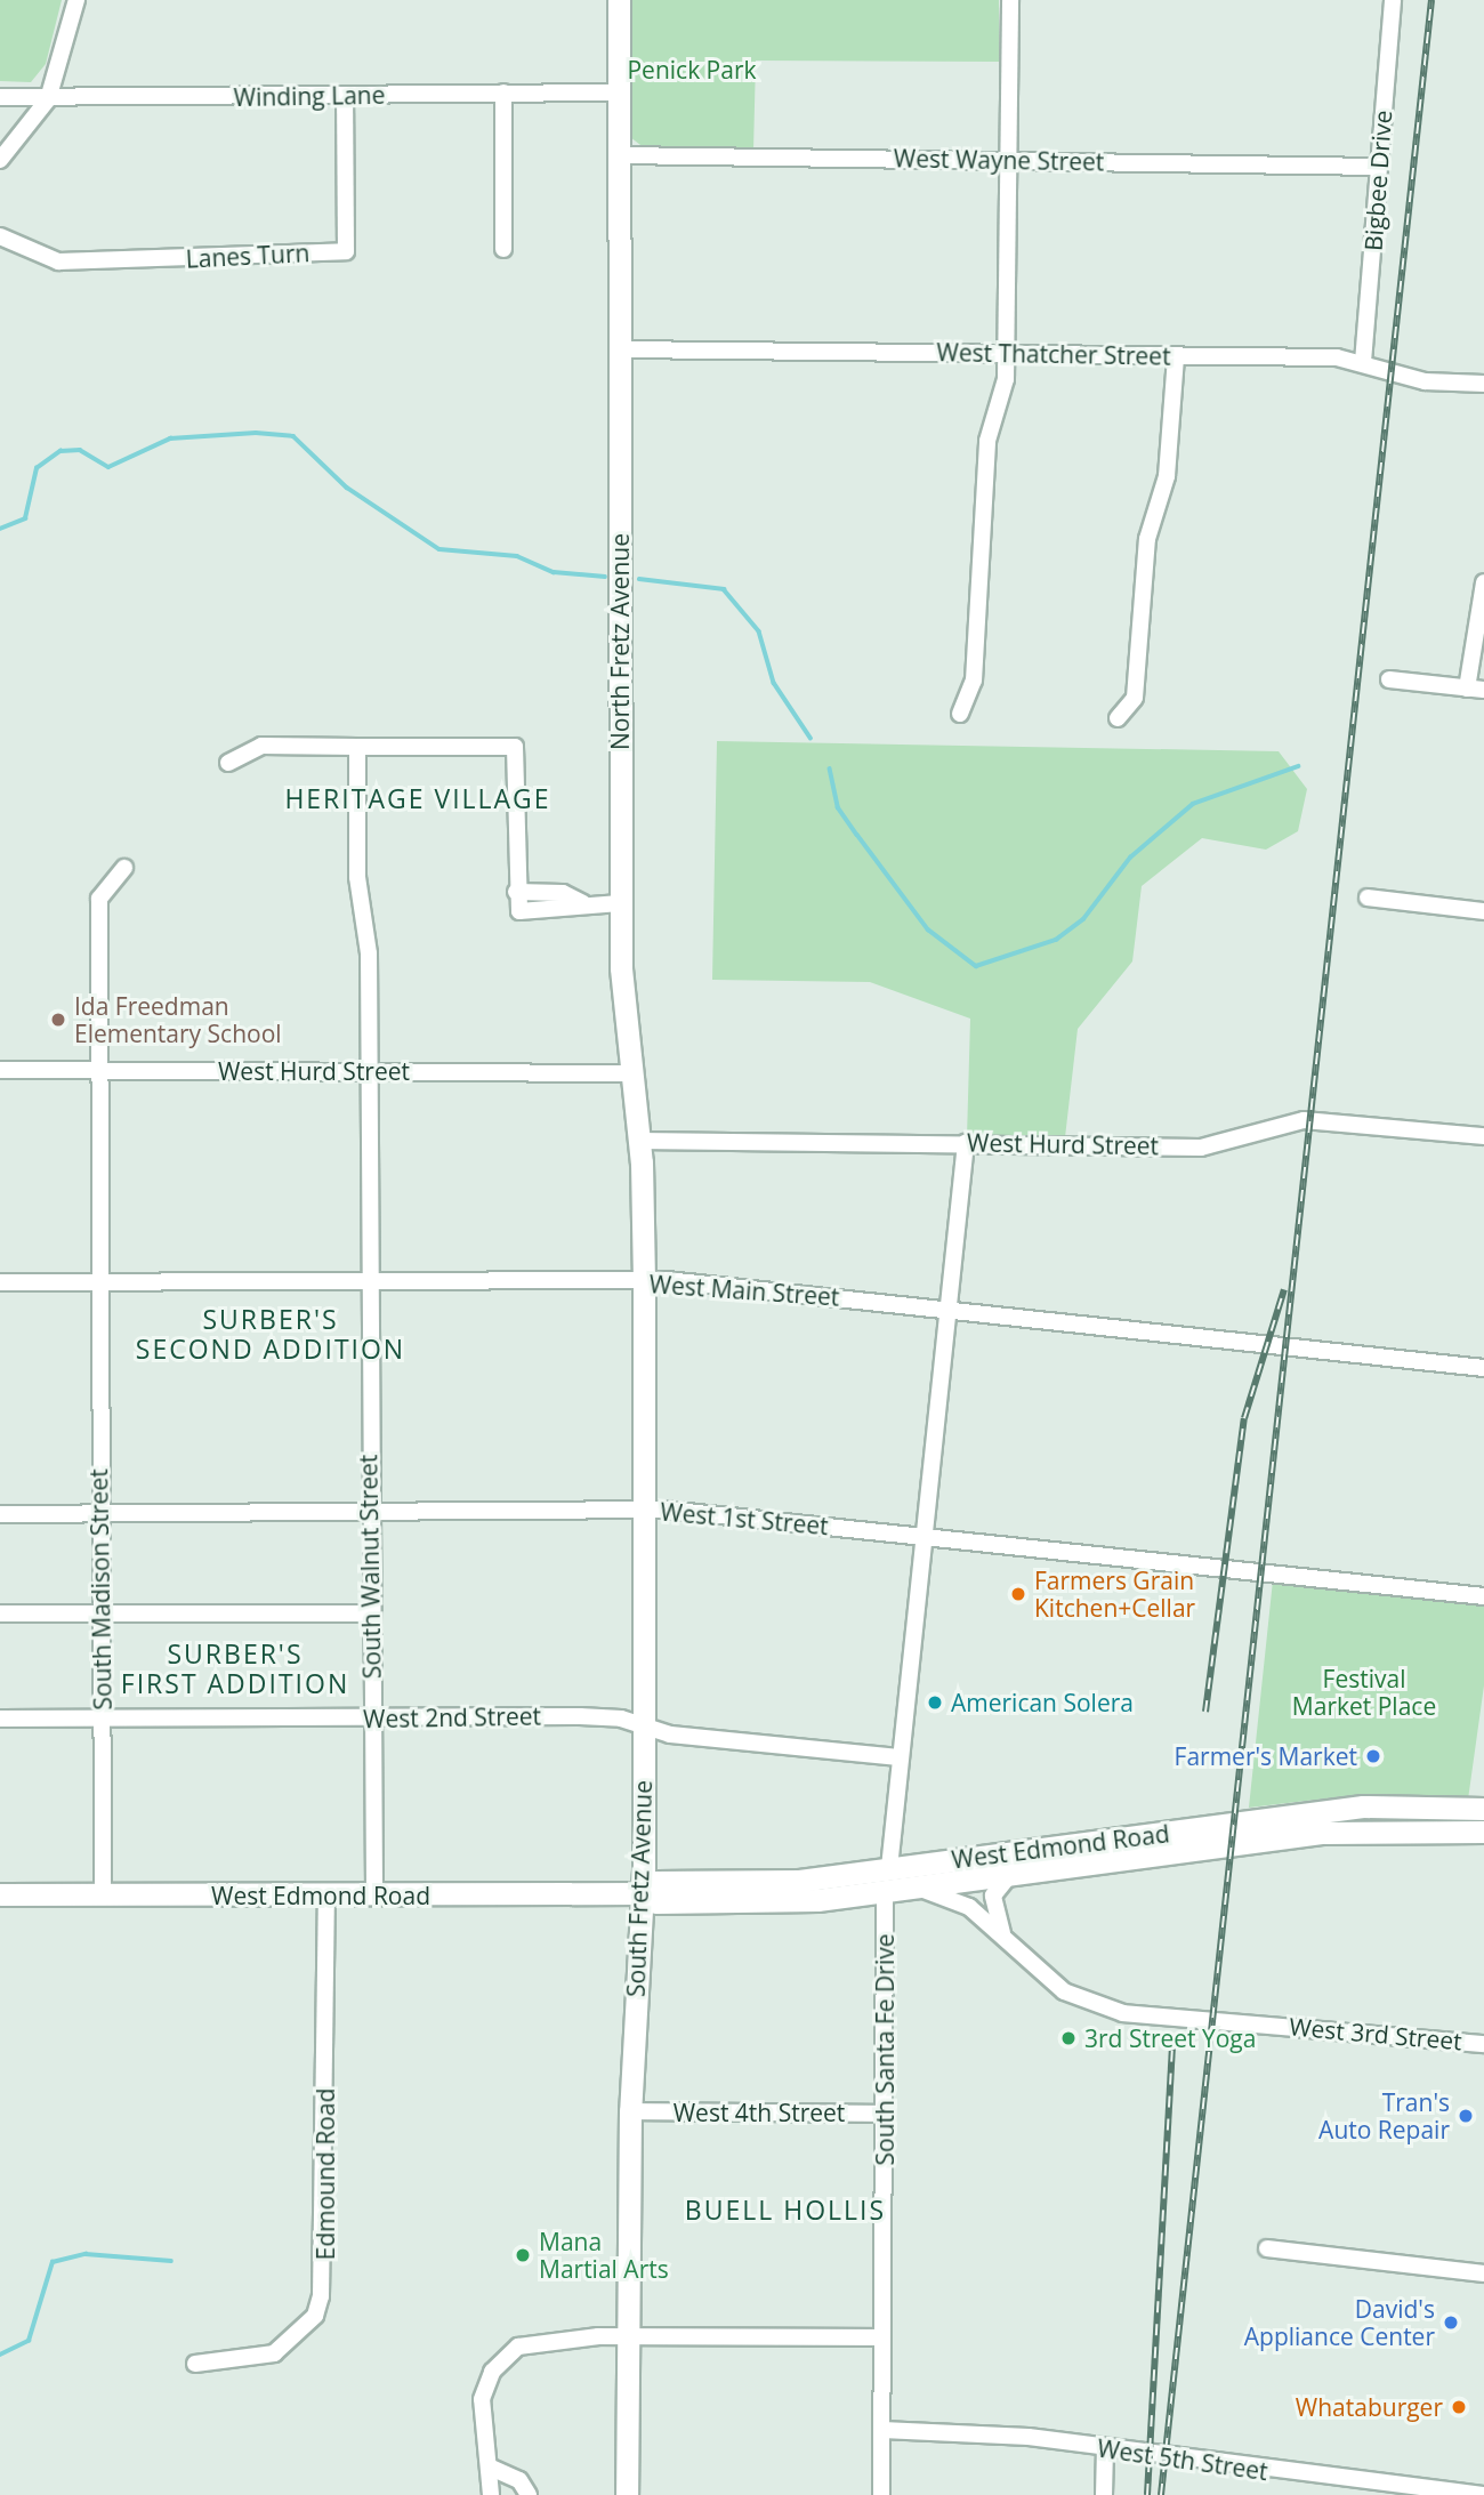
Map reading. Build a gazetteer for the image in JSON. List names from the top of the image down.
{
  "streets": {
    "street": [
      "Winding Lane",
      "West Wayne Street",
      "Bigbee Drive",
      "Lanes Turn",
      "West Thatcher Street",
      "North Fretz Avenue",
      "West Hurd Street",
      "West Main Street",
      "West 1st Street",
      "South Walnut Street",
      "South Madison Street",
      "West 2nd Street",
      "West Edmond Road",
      "South Fretz Avenue",
      "West 3rd Street",
      "South Santa Fe Drive",
      "West 4th Street",
      "Edmound Road",
      "West 5th Street"
    ]
  },
  "crossings": [
    ["Winding Lane", "Lanes Turn"],
    ["Winding Lane", "North Fretz Avenue"],
    ["West Wayne Street", "Bigbee Drive"],
    ["West Wayne Street", "North Fretz Avenue"],
    ["Bigbee Drive", "West Thatcher Street"],
    ["West Thatcher Street", "North Fretz Avenue"],
    ["North Fretz Avenue", "West Hurd Street"],
    ["North Fretz Avenue", "West Main Street"],
    ["North Fretz Avenue", "South Fretz Avenue"],
    ["West Hurd Street", "South Walnut Street"],
    ["West Hurd Street", "South Madison Street"],
    ["West Main Street", "South Walnut Street"],
    ["West Main Street", "South Madison Street"],
    ["West Main Street", "South Fretz Avenue"],
    ["West 1st Street", "South Walnut Street"],
    ["West 1st Street", "South Madison Street"],
    ["West 1st Street", "South Fretz Avenue"],
    ["South Walnut Street", "West 2nd Street"],
    ["South Walnut Street", "West Edmond Road"],
    ["South Madison Street", "West 2nd Street"],
    ["South Madison Street", "West Edmond Road"],
    ["West 2nd Street", "South Fretz Avenue"],
    ["West Edmond Road", "South Fretz Avenue"],
    ["West Edmond Road", "West 3rd Street"],
    ["West Edmond Road", "South Santa Fe Drive"],
    ["West Edmond Road", "Edmound Road"],
    ["South Fretz Avenue", "West 4th Street"],
    ["South Santa Fe Drive", "West 4th Street"],
    ["South Santa Fe Drive", "West 5th Street"]
  ],
  "districts": [
    "HERITAGE VILLAGE",
    "SURBER'S SECOND ADDITION",
    "SURBER'S FIRST ADDITION",
    "BUELL HOLLIS"
  ],
  "parks": ["Penick Park", "Festival Market Place"],
  "places": [
    "Ida Freedman Elementary School",
    "Farmers Grain Kitchen+Cellar",
    "American Solera",
    "Farmer's Market",
    "3rd Street Yoga",
    "Tran's Auto Repair",
    "Mana Martial Arts",
    "David's Appliance Center",
    "Whataburger"
  ]
}
